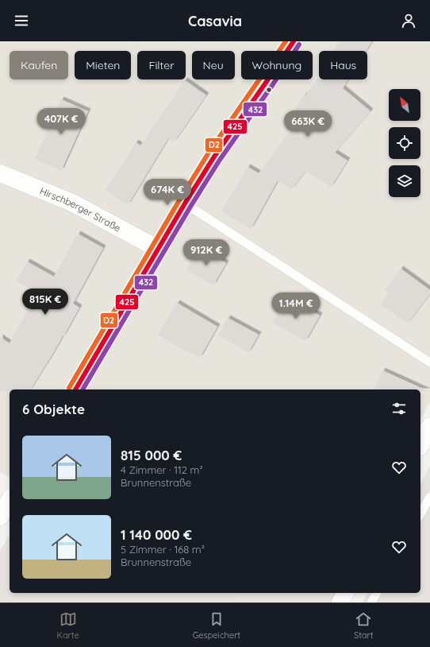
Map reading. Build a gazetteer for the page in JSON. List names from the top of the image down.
{
  "streets": {
    "street": ["Hirschberger Straße"]
  },
  "lines": ["transit line 425", "transit line D2", "transit line 432"],
  "north": "top left",
  "page": {
    "header": "Casavia",
    "chip": [
      "Kaufen",
      "Mieten",
      "Filter",
      "Neu",
      "Wohnung",
      "Haus"
    ],
    "price": [
      "407K €",
      "663K €",
      "674K €",
      "912K €",
      "815K €",
      "1.14M €"
    ],
    "heading": "6 Objekte",
    "list": [
      {
        "name": "815 000 €",
        "note": "4 Zimmer · 112 m² · Brunnenstraße"
      },
      {
        "name": "1 140 000 €",
        "note": "5 Zimmer · 168 m² · Brunnenstraße"
      }
    ],
    "tabs": ["Karte", "Gespeichert", "Start"]
  }
}
